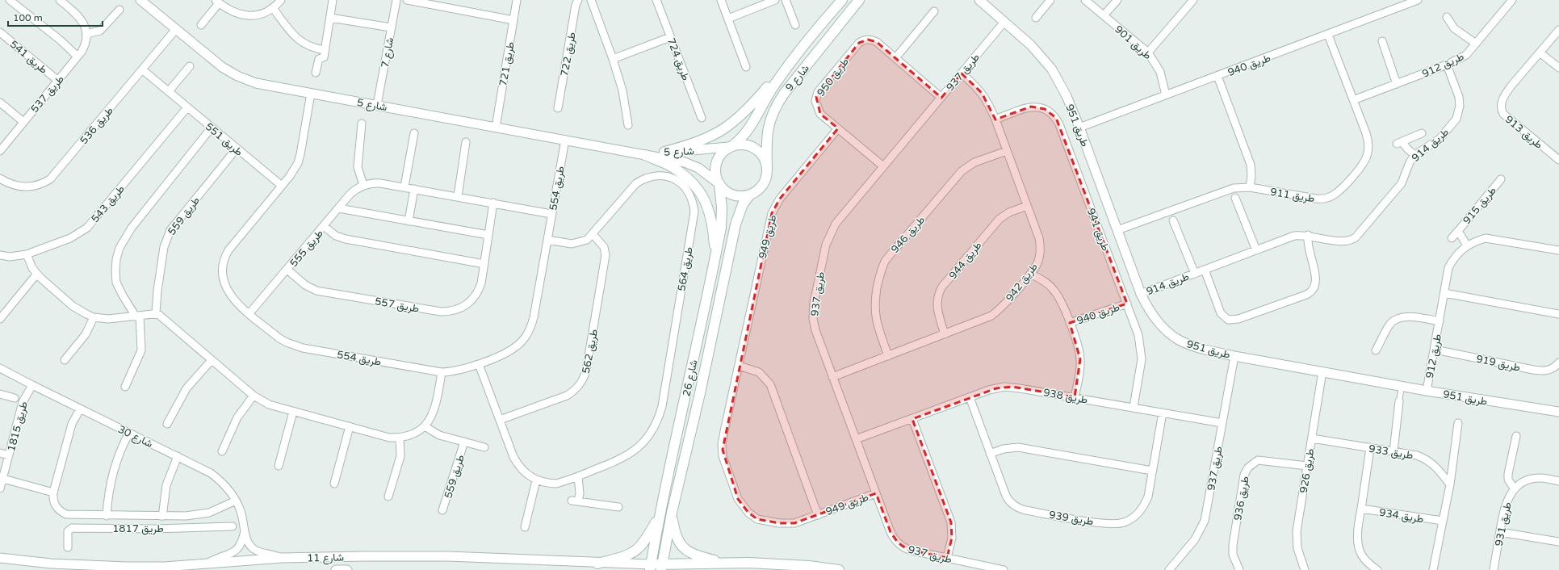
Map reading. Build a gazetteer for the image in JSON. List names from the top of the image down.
{
  "streets": {
    "main road": ["شارع 9", "شارع 26"],
    "street": [
      "طريق 901",
      "شارع 7",
      "طريق 722",
      "طريق 541",
      "طريق 724",
      "طريق 721",
      "طريق 940",
      "طريق 912",
      "طريق 937",
      "طريق 950",
      "طريق 537",
      "شارع 5",
      "طريق 536",
      "طريق 951",
      "طريق 913",
      "طريق 551",
      "طريق 914",
      "طريق 554",
      "طريق 911",
      "طريق 543",
      "طريق 915",
      "طريق 559",
      "طريق 941",
      "طريق 946",
      "طريق 949",
      "طريق 555",
      "طريق 944",
      "طريق 564",
      "طريق 942",
      "طريق 557",
      "طريق 562",
      "طريق 919",
      "طريق 938",
      "طريق 1815",
      "شارع 30",
      "طريق 933",
      "طريق 926",
      "طريق 936",
      "طريق 934",
      "طريق 939",
      "طريق 931",
      "طريق 1817",
      "شارع 11"
    ]
  },
  "crossings": [
    ["طريق 901", "طريق 940"],
    ["شارع 7", "شارع 5"],
    ["طريق 541", "طريق 537"],
    ["طريق 721", "شارع 5"],
    ["طريق 940", "طريق 951"],
    ["طريق 940", "طريق 911"],
    ["طريق 940", "طريق 941"],
    ["طريق 940", "طريق 942"],
    ["طريق 940", "طريق 938"],
    ["طريق 912", "طريق 951"],
    ["طريق 912", "طريق 914"],
    ["طريق 912", "طريق 911"],
    ["طريق 912", "طريق 915"],
    ["طريق 912", "طريق 919"],
    ["طريق 937", "طريق 950"],
    ["طريق 937", "طريق 951"],
    ["طريق 937", "طريق 949"],
    ["طريق 937", "طريق 942"],
    ["طريق 937", "طريق 938"],
    ["طريق 950", "طريق 949"],
    ["شارع 9", "شارع 5"],
    ["شارع 9", "شارع 26"],
    ["شارع 5", "طريق 536"],
    ["شارع 5", "طريق 554"],
    ["شارع 5", "شارع 26"],
    ["طريق 536", "طريق 551"],
    ["طريق 951", "طريق 914"],
    ["طريق 951", "طريق 911"],
    ["طريق 951", "طريق 926"],
    ["طريق 551", "طريق 554"],
    ["طريق 551", "طريق 543"],
    ["طريق 551", "طريق 559"],
    ["طريق 554", "طريق 555"],
    ["طريق 554", "طريق 564"],
    ["طريق 941", "طريق 942"],
    ["طريق 941", "طريق 938"],
    ["طريق 946", "طريق 942"],
    ["طريق 555", "طريق 557"],
    ["طريق 944", "طريق 942"],
    ["طريق 564", "طريق 562"],
    ["شارع 26", "شارع 11"],
    ["طريق 938", "طريق 939"],
    ["طريق 1815", "شارع 30"],
    ["شارع 30", "طريق 1817"],
    ["شارع 30", "شارع 11"],
    ["طريق 933", "طريق 926"],
    ["طريق 926", "طريق 936"]
  ],
  "scale_bar": "100 m"
}
